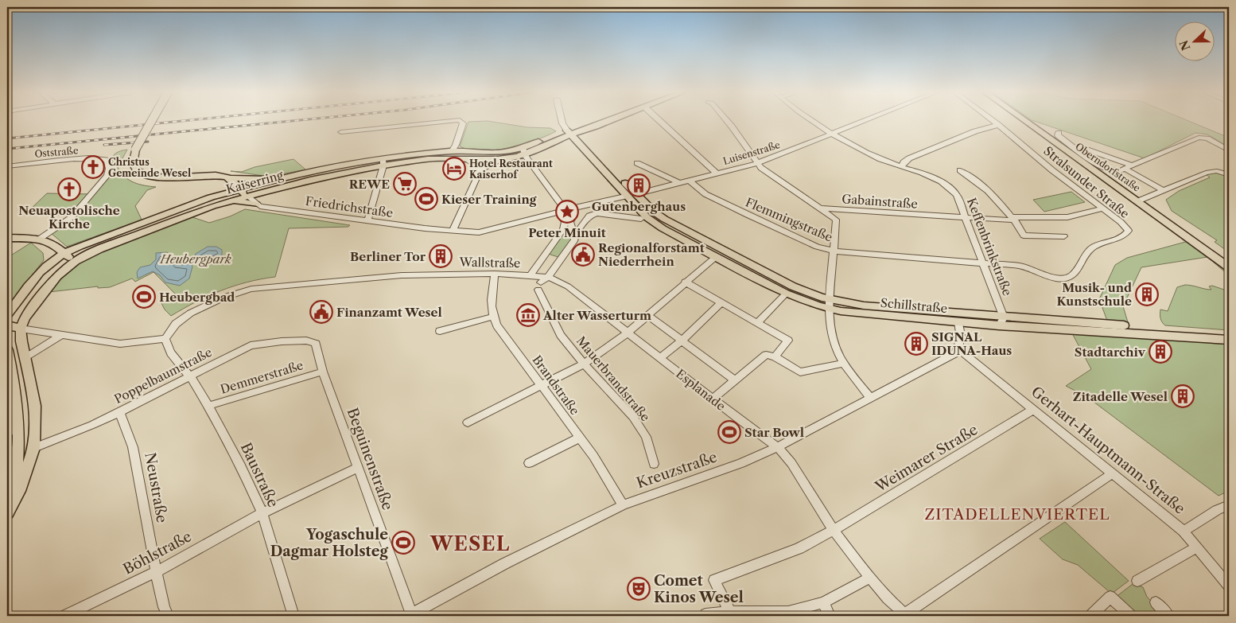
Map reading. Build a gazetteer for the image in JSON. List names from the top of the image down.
{
  "streets": {
    "main road": ["Oberndorfstraße", "Kaiserring", "Schillstraße"],
    "street": [
      "Oststraße",
      "Luisenstraße",
      "Stralsunder Straße",
      "Gabainstraße",
      "Friedrichstraße",
      "Flemmingstraße",
      "Keffenbrinkstraße",
      "Wallstraße",
      "Poppelbaumstraße",
      "Demmerstraße",
      "Mauerbrandstraße",
      "Brandstraße",
      "Esplanade",
      "Gerhart-Hauptmann-Straße",
      "Weimarer Straße",
      "Beguinenstraße",
      "Kreuzstraße",
      "Baustraße",
      "Neustraße",
      "Böhlstraße"
    ]
  },
  "crossings": [
    ["Luisenstraße", "Friedrichstraße"],
    ["Luisenstraße", "Flemmingstraße"],
    ["Luisenstraße", "Keffenbrinkstraße"],
    ["Luisenstraße", "Schillstraße"],
    ["Stralsunder Straße", "Gabainstraße"],
    ["Stralsunder Straße", "Flemmingstraße"],
    ["Stralsunder Straße", "Keffenbrinkstraße"],
    ["Gabainstraße", "Keffenbrinkstraße"],
    ["Flemmingstraße", "Keffenbrinkstraße"],
    ["Keffenbrinkstraße", "Schillstraße"],
    ["Wallstraße", "Mauerbrandstraße"],
    ["Wallstraße", "Brandstraße"],
    ["Wallstraße", "Esplanade"],
    ["Wallstraße", "Baustraße"],
    ["Poppelbaumstraße", "Beguinenstraße"],
    ["Poppelbaumstraße", "Baustraße"],
    ["Poppelbaumstraße", "Neustraße"],
    ["Demmerstraße", "Beguinenstraße"],
    ["Demmerstraße", "Baustraße"],
    ["Mauerbrandstraße", "Esplanade"],
    ["Brandstraße", "Kreuzstraße"],
    ["Esplanade", "Weimarer Straße"],
    ["Esplanade", "Kreuzstraße"],
    ["Gerhart-Hauptmann-Straße", "Weimarer Straße"],
    ["Gerhart-Hauptmann-Straße", "Kreuzstraße"],
    ["Beguinenstraße", "Kreuzstraße"],
    ["Beguinenstraße", "Böhlstraße"],
    ["Baustraße", "Böhlstraße"],
    ["Neustraße", "Böhlstraße"]
  ],
  "districts": ["ZITADELLENVIERTEL", "WESEL"],
  "parks": ["Heubergpark"],
  "places": {
    "church": ["Christus Gemeinde Wesel", "Neuapostolische Kirche"],
    "hotel": ["Hotel Restaurant Kaiserhof"],
    "supermarket": ["REWE"],
    "building": [
      "Gutenberghaus",
      "Berliner Tor",
      "Musik- und Kunstschule",
      "SIGNAL IDUNA-Haus",
      "Stadtarchiv",
      "Zitadelle Wesel"
    ],
    "sports": [
      "Kieser Training",
      "Heubergbad",
      "Star Bowl",
      "Yogaschule Dagmar Holsteg"
    ],
    "place": ["Peter Minuit"],
    "public building": ["Regionalforstamt Niederrhein", "Finanzamt Wesel"],
    "museum": ["Alter Wasserturm"],
    "theatre": ["Comet Kinos Wesel"]
  },
  "north": "left"
}
